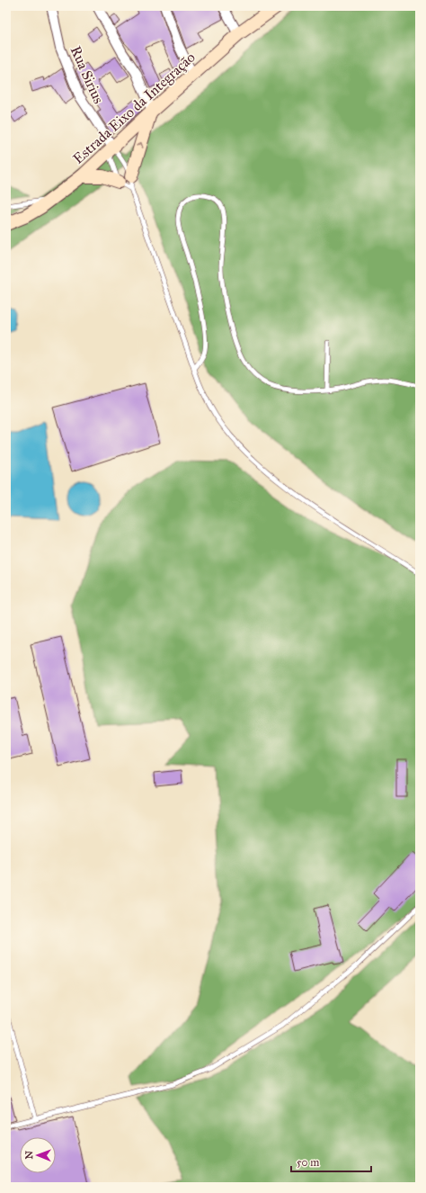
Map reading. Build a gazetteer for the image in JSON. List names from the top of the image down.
{
  "streets": {
    "main road": ["Estrada Eixo da Integração"],
    "street": ["Rua Sirius"]
  },
  "crossings": [
    ["Rua Sirius", "Estrada Eixo da Integração"]
  ],
  "scale_bar": "50 m",
  "north": "left"
}
